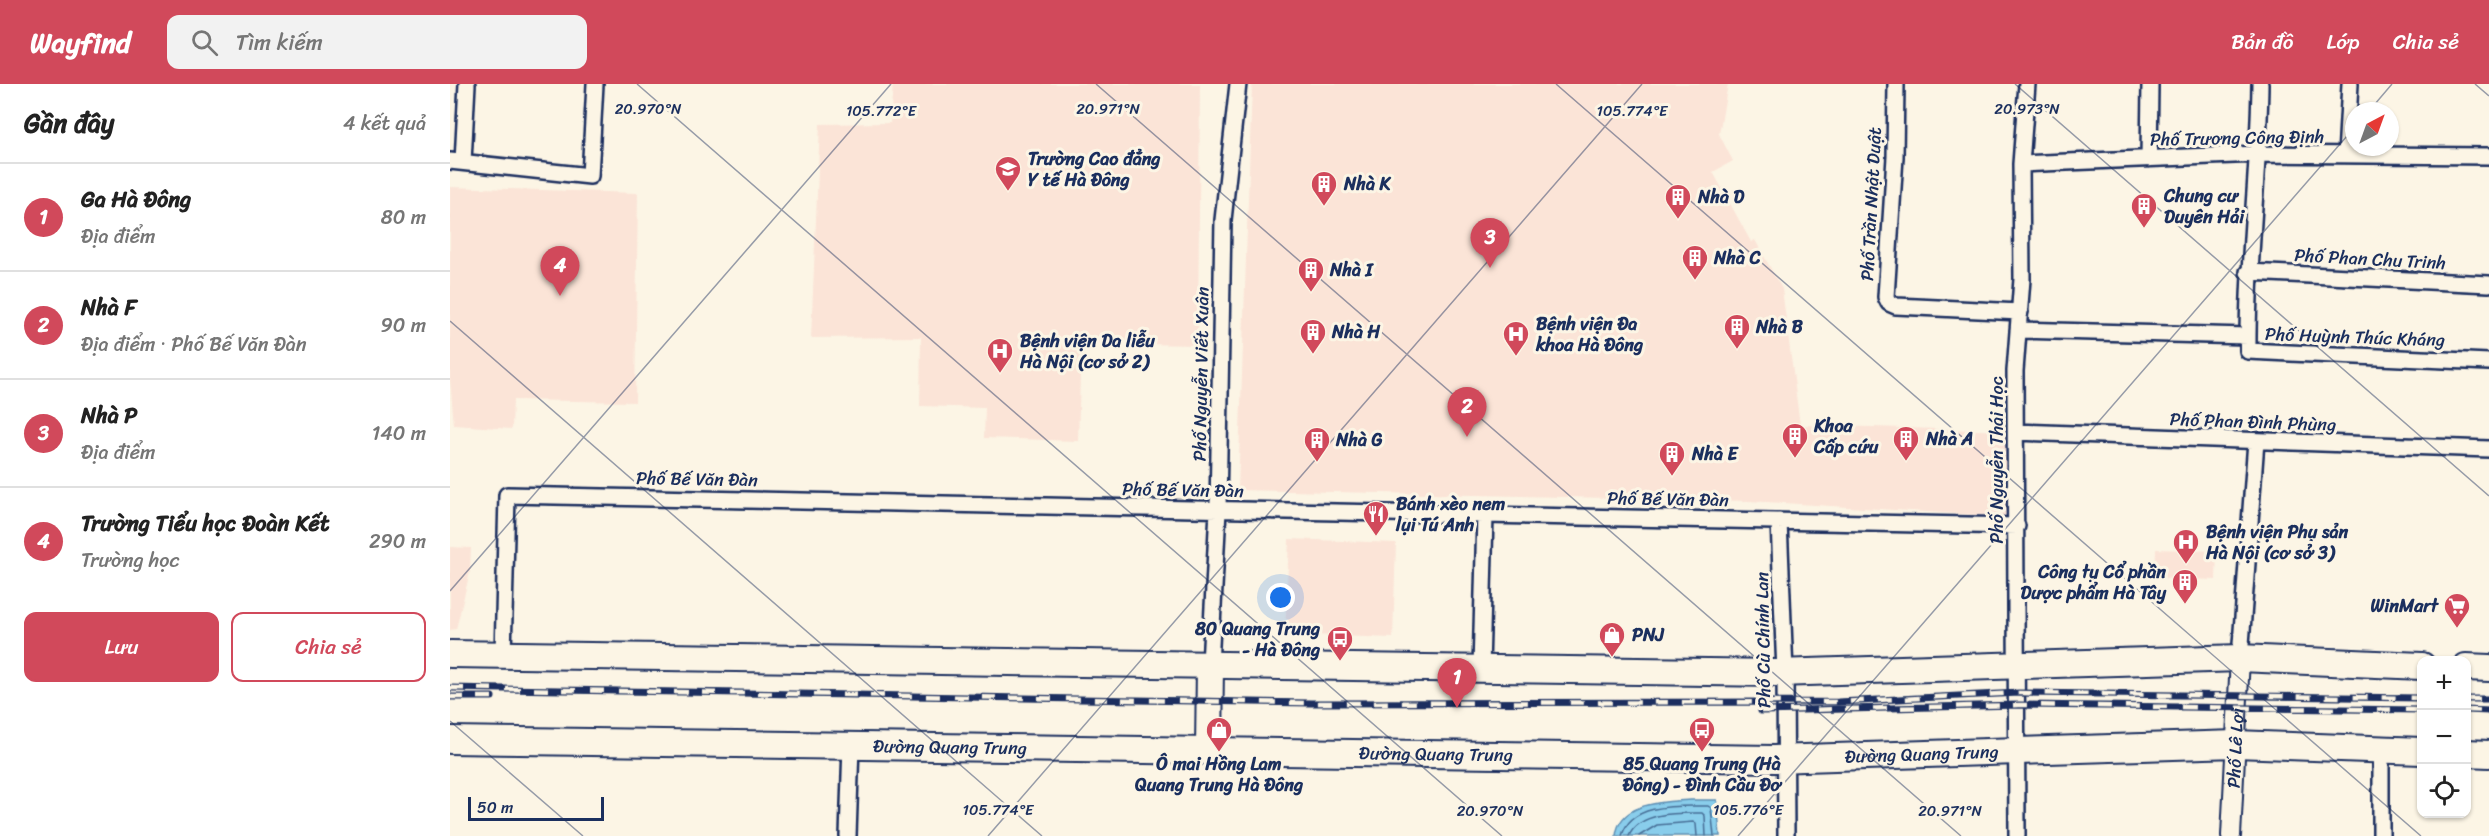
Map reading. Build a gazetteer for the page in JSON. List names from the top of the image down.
{
  "streets": {
    "highway": ["Đường Quang Trung"],
    "street": [
      "Phố Trương Công Định",
      "Phố Trần Nhật Duật",
      "Phố Phan Chu Trinh",
      "Phố Huỳnh Thúc Kháng",
      "Phố Nguyễn Viết Xuân",
      "Phố Phan Đình Phùng",
      "Phố Nguyễn Thái Học",
      "Phố Bế Văn Đàn",
      "Phố Cù Chính Lan",
      "Phố Lê Lợi"
    ]
  },
  "crossings": [
    ["Phố Trương Công Định", "Phố Nguyễn Thái Học"],
    ["Phố Trần Nhật Duật", "Phố Nguyễn Thái Học"],
    ["Phố Huỳnh Thúc Kháng", "Phố Nguyễn Thái Học"],
    ["Phố Nguyễn Viết Xuân", "Phố Bế Văn Đàn"],
    ["Phố Phan Đình Phùng", "Phố Nguyễn Thái Học"],
    ["Phố Nguyễn Thái Học", "Phố Bế Văn Đàn"],
    ["Phố Nguyễn Thái Học", "Đường Quang Trung"],
    ["Phố Bế Văn Đàn", "Phố Cù Chính Lan"],
    ["Phố Cù Chính Lan", "Đường Quang Trung"],
    ["Đường Quang Trung", "Phố Lê Lợi"]
  ],
  "places": {
    "school or university": ["Trường Cao đẳng Y tế Hà Đông"],
    "building": [
      "Nhà K",
      "Nhà D",
      "Chung cư Duyên Hải",
      "Nhà C",
      "Nhà I",
      "Nhà B",
      "Nhà H",
      "Khoa Cấp cứu",
      "Nhà A",
      "Nhà G",
      "Nhà E",
      "Công ty Cổ phần Dược phẩm Hà Tây"
    ],
    "hospital": ["Bệnh viện Đa khoa Hà Đông", "Bệnh viện Da liễu Hà Nội (cơ sở 2)", "Bệnh viện Phụ sản Hà Nội (cơ sở 3)"],
    "restaurant": ["Bánh xèo nem lụi Tú Anh"],
    "supermarket": ["WinMart"],
    "shop": ["PNJ", "Ô mai Hồng Lam Quang Trung Hà Đông"],
    "bus stop": ["80 Quang Trung - Hà Đông", "85 Quang Trung (Hà Đông) - Đình Cầu Đơ"]
  },
  "scale_bar": "50 m",
  "north": "top right",
  "page": {
    "header": "Wayfind",
    "search": "Tìm kiếm",
    "nav": ["Bản đồ", "Lớp", "Chia sẻ"],
    "heading": ["Gần đây", "4 kết quả"],
    "list": [
      {
        "mark": "1",
        "name": "Ga Hà Đông",
        "note": "Địa điểm",
        "value": "80 m"
      },
      {
        "mark": "2",
        "name": "Nhà F",
        "note": "Địa điểm · Phố Bế Văn Đàn",
        "value": "90 m"
      },
      {
        "mark": "3",
        "name": "Nhà P",
        "note": "Địa điểm",
        "value": "140 m"
      },
      {
        "mark": "4",
        "name": "Trường Tiểu học Đoàn Kết",
        "note": "Trường học",
        "value": "290 m"
      }
    ],
    "pins": [
      "3",
      "4",
      "2",
      "1"
    ],
    "buttons": ["Lưu", "Chia sẻ"],
    "map_buttons": ["+", "−"],
    "scale": "50 m"
  },
  "coordinates": [
    "20.970°N",
    "20.971°N",
    "20.973°N",
    "105.772°E",
    "105.774°E",
    "105.776°E"
  ]
}
